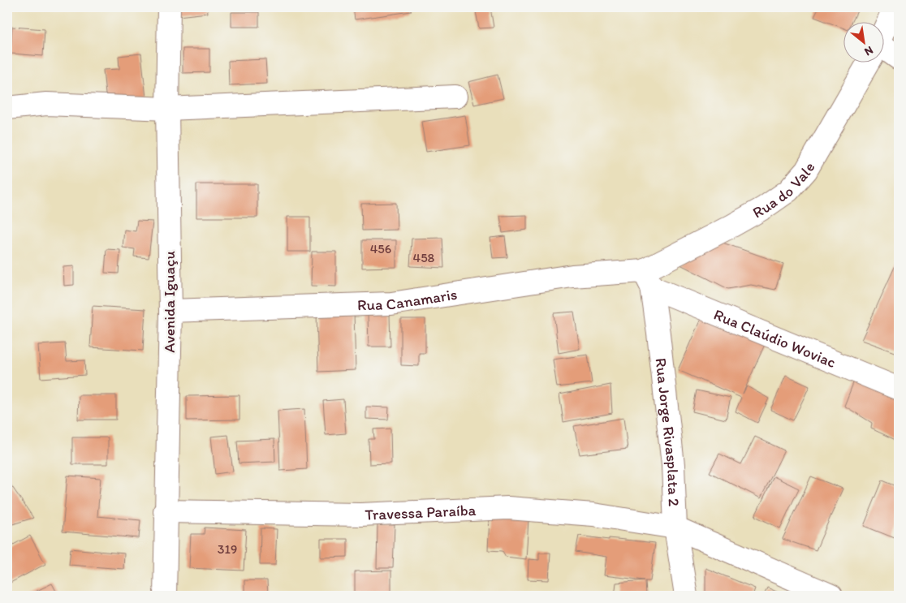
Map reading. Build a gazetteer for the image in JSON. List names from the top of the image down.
{
  "streets": {
    "street": [
      "Rua do Vale",
      "Rua Canamaris",
      "Avenida Iguaçu",
      "Rua Claúdio Woviac",
      "Rua Jorge Rivasplata 2",
      "Travessa Paraíba"
    ]
  },
  "crossings": [
    ["Rua do Vale", "Rua Canamaris"],
    ["Rua do Vale", "Rua Claúdio Woviac"],
    ["Rua do Vale", "Rua Jorge Rivasplata 2"],
    ["Rua Canamaris", "Avenida Iguaçu"],
    ["Rua Canamaris", "Rua Claúdio Woviac"],
    ["Rua Canamaris", "Rua Jorge Rivasplata 2"],
    ["Avenida Iguaçu", "Travessa Paraíba"],
    ["Rua Claúdio Woviac", "Rua Jorge Rivasplata 2"],
    ["Rua Jorge Rivasplata 2", "Travessa Paraíba"]
  ],
  "house_numbers": ["456", "458", "319"],
  "north": "bottom right"
}
